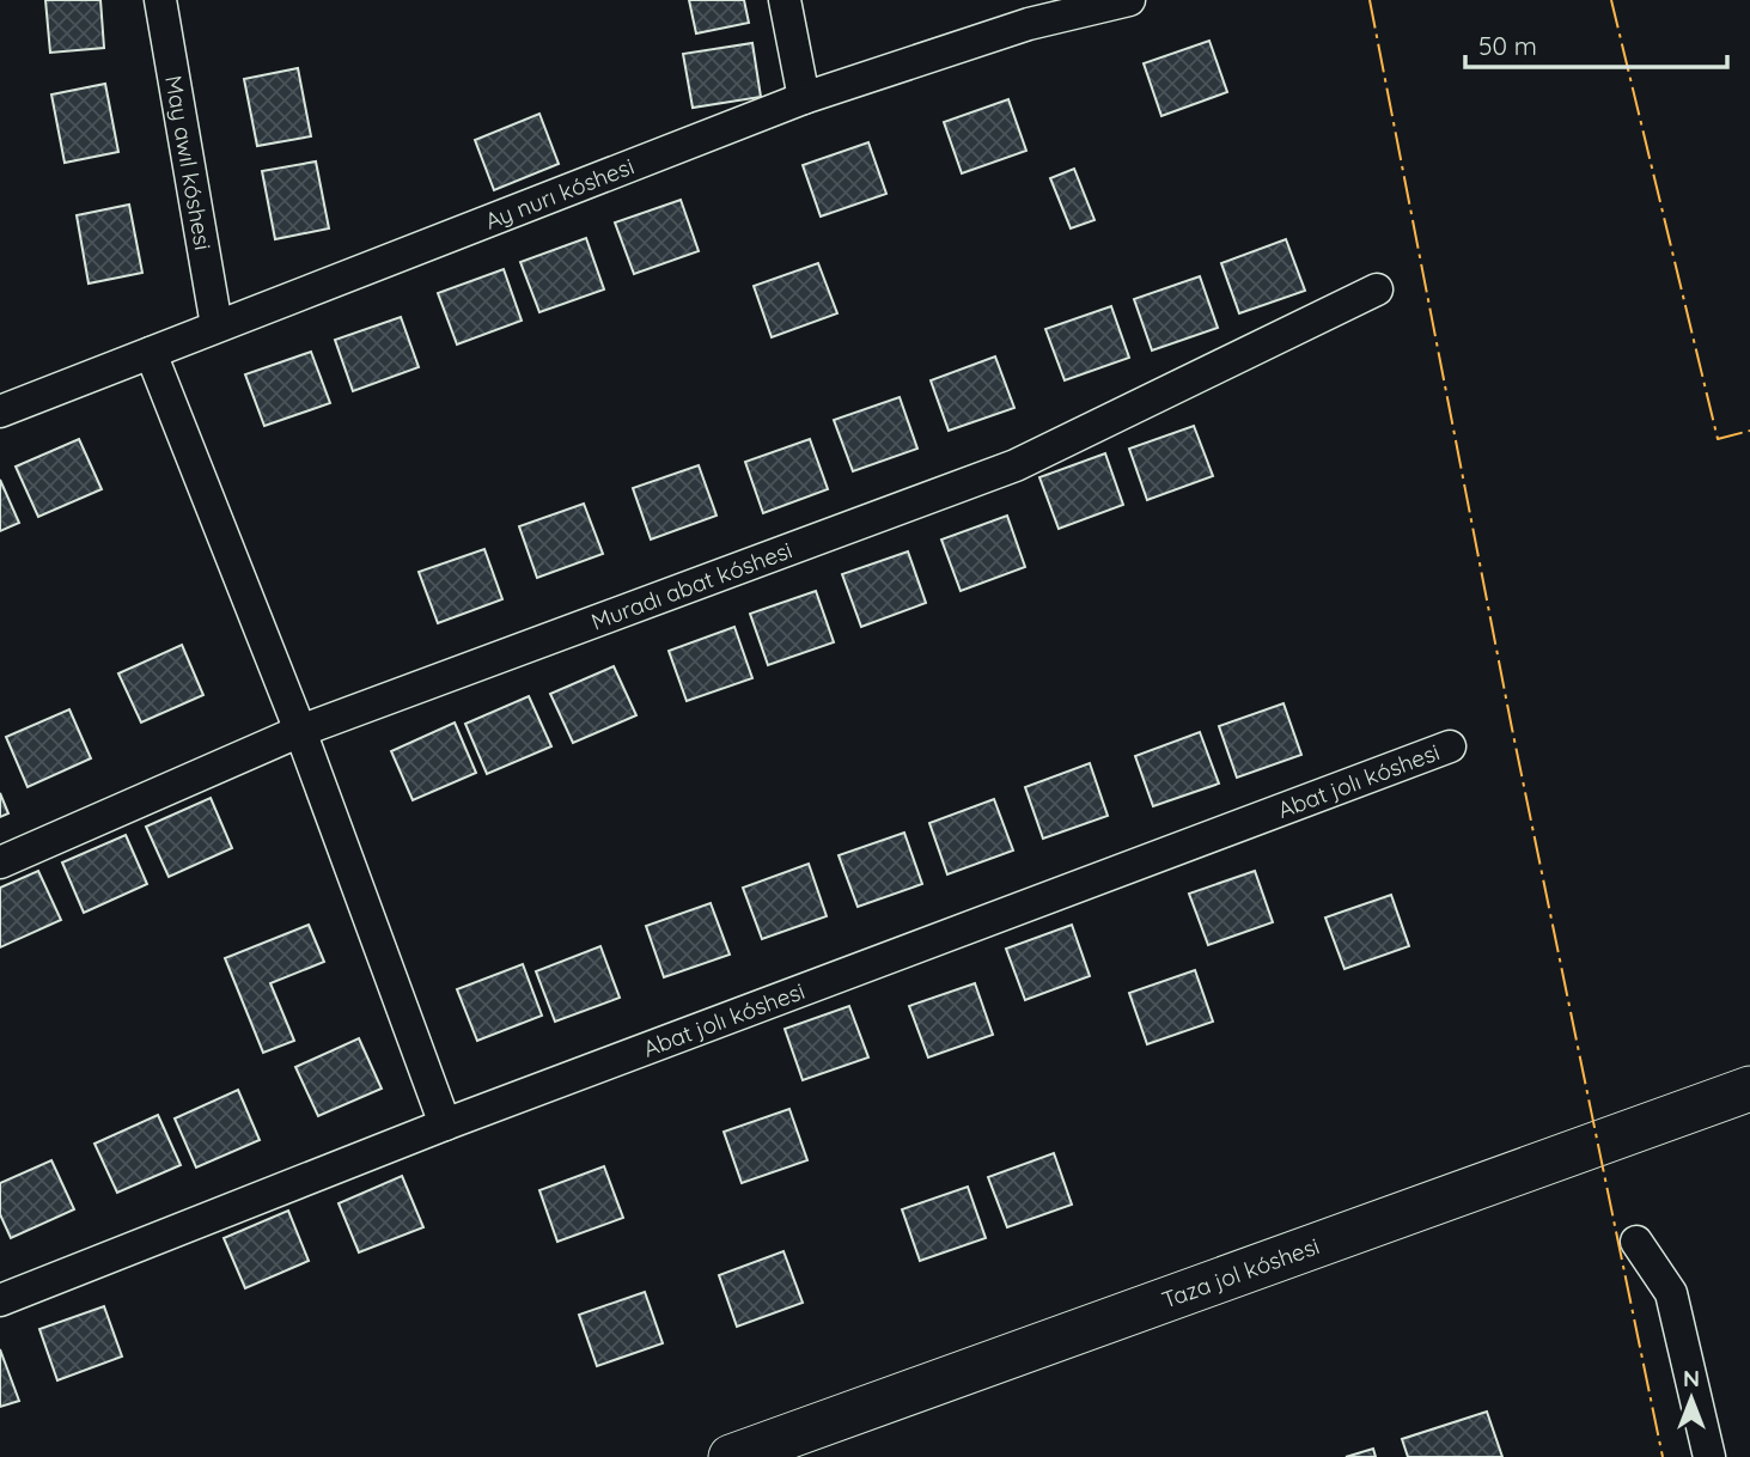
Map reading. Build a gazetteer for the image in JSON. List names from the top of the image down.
{
  "streets": {
    "main road": ["Taza jol kóshesi"],
    "street": [
      "May awıl kóshesi",
      "Ay nurı kóshesi",
      "Muradı abat kóshesi",
      "Abat jolı kóshesi"
    ]
  },
  "crossings": [
    ["May awıl kóshesi", "Ay nurı kóshesi"]
  ],
  "scale_bar": "50 m",
  "north": "top"
}
